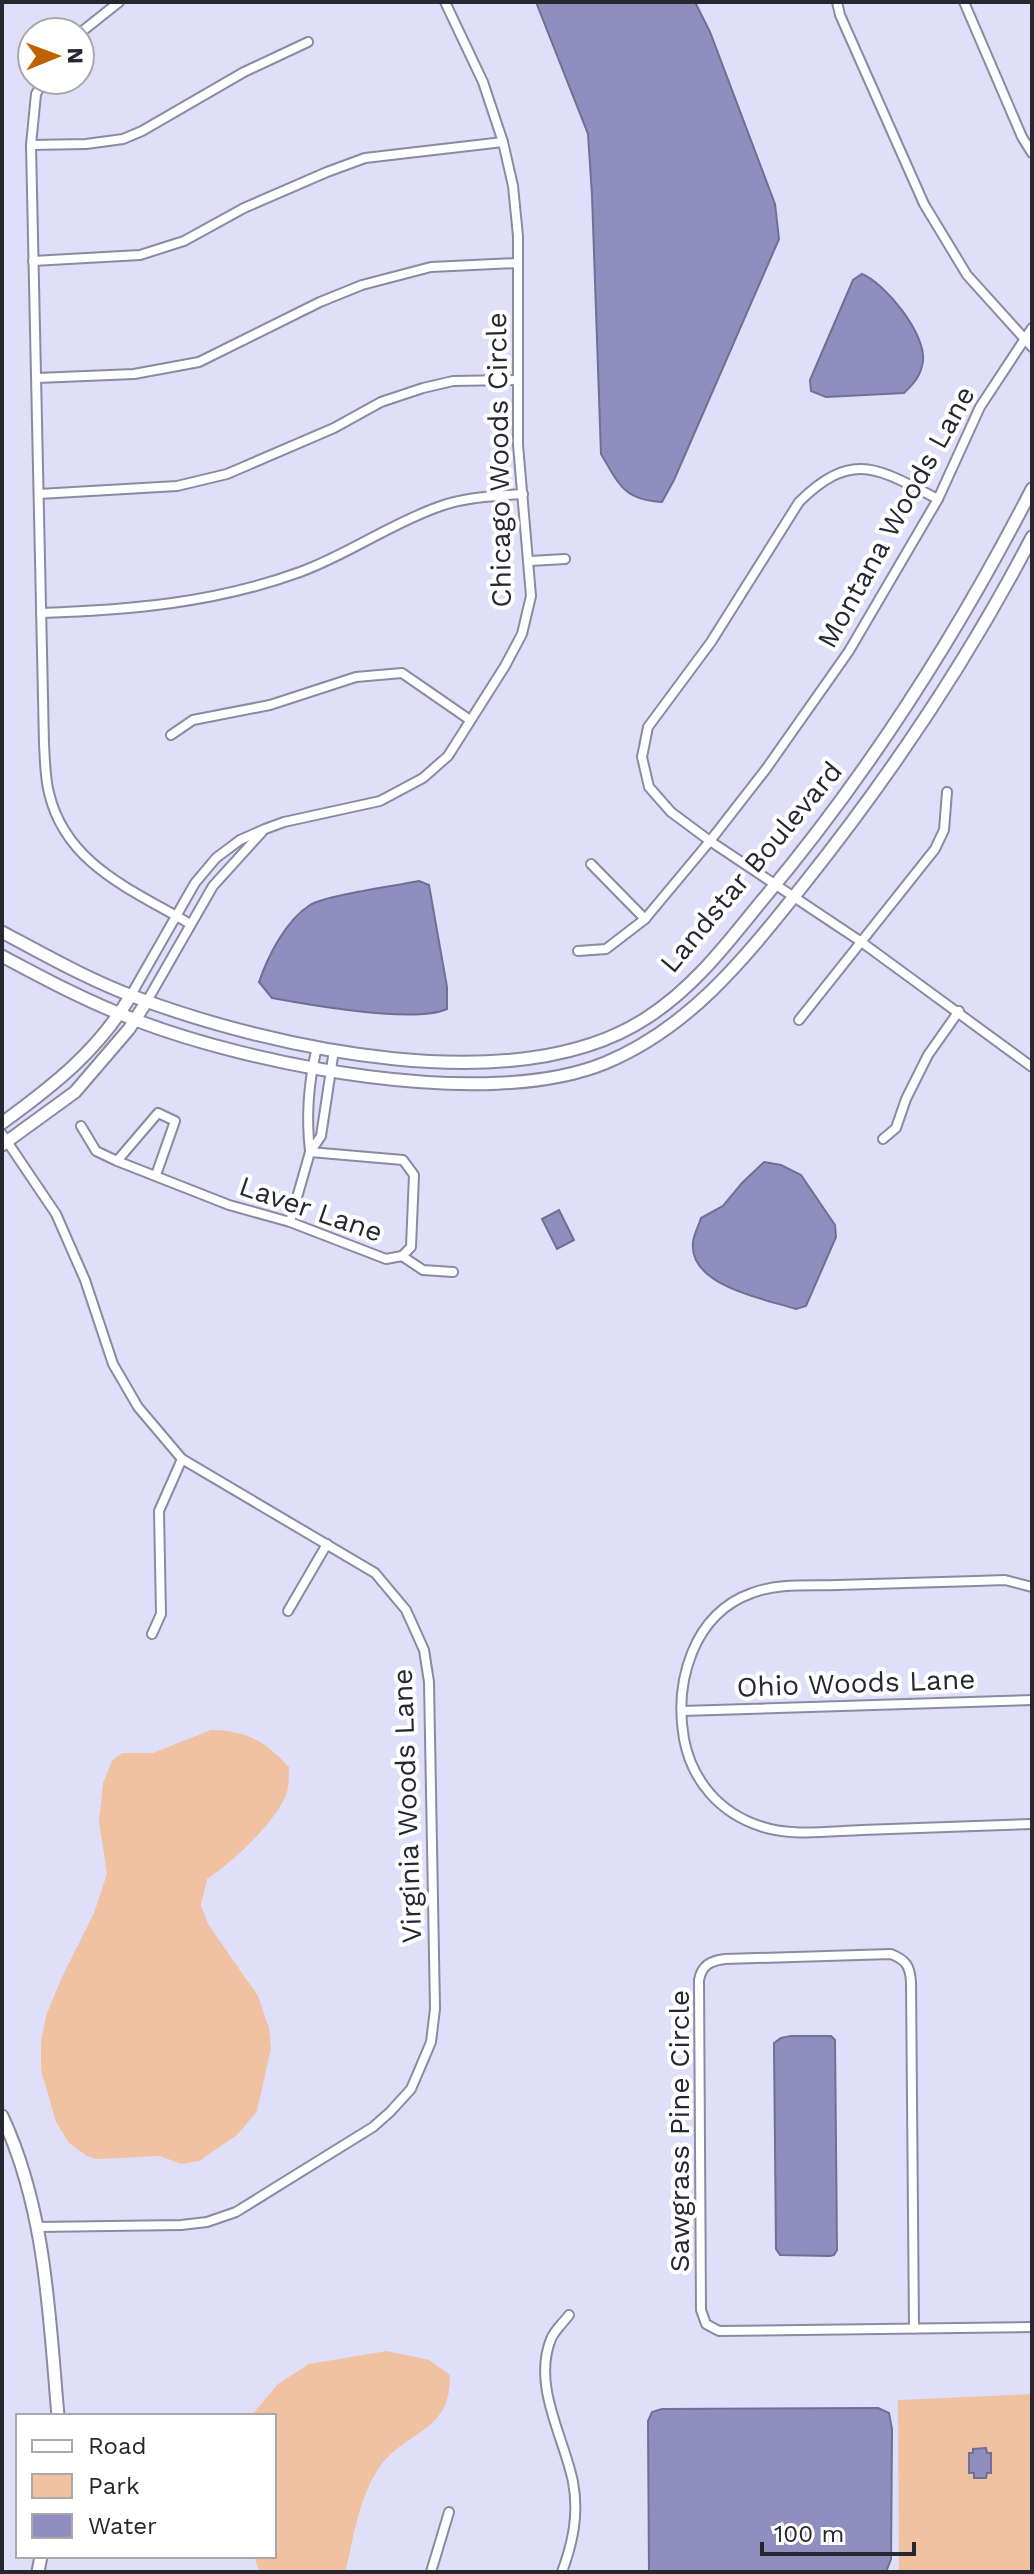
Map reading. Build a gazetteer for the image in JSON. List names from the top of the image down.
{
  "streets": {
    "street": [
      "Chicago Woods Circle",
      "Montana Woods Lane",
      "Landstar Boulevard",
      "Laver Lane",
      "Ohio Woods Lane",
      "Virginia Woods Lane",
      "Sawgrass Pine Circle"
    ]
  },
  "crossings": [
    ["Chicago Woods Circle", "Landstar Boulevard"]
  ],
  "legend": ["Road", "Park", "Water"],
  "scale_bar": "100 m",
  "north": "right"
}
